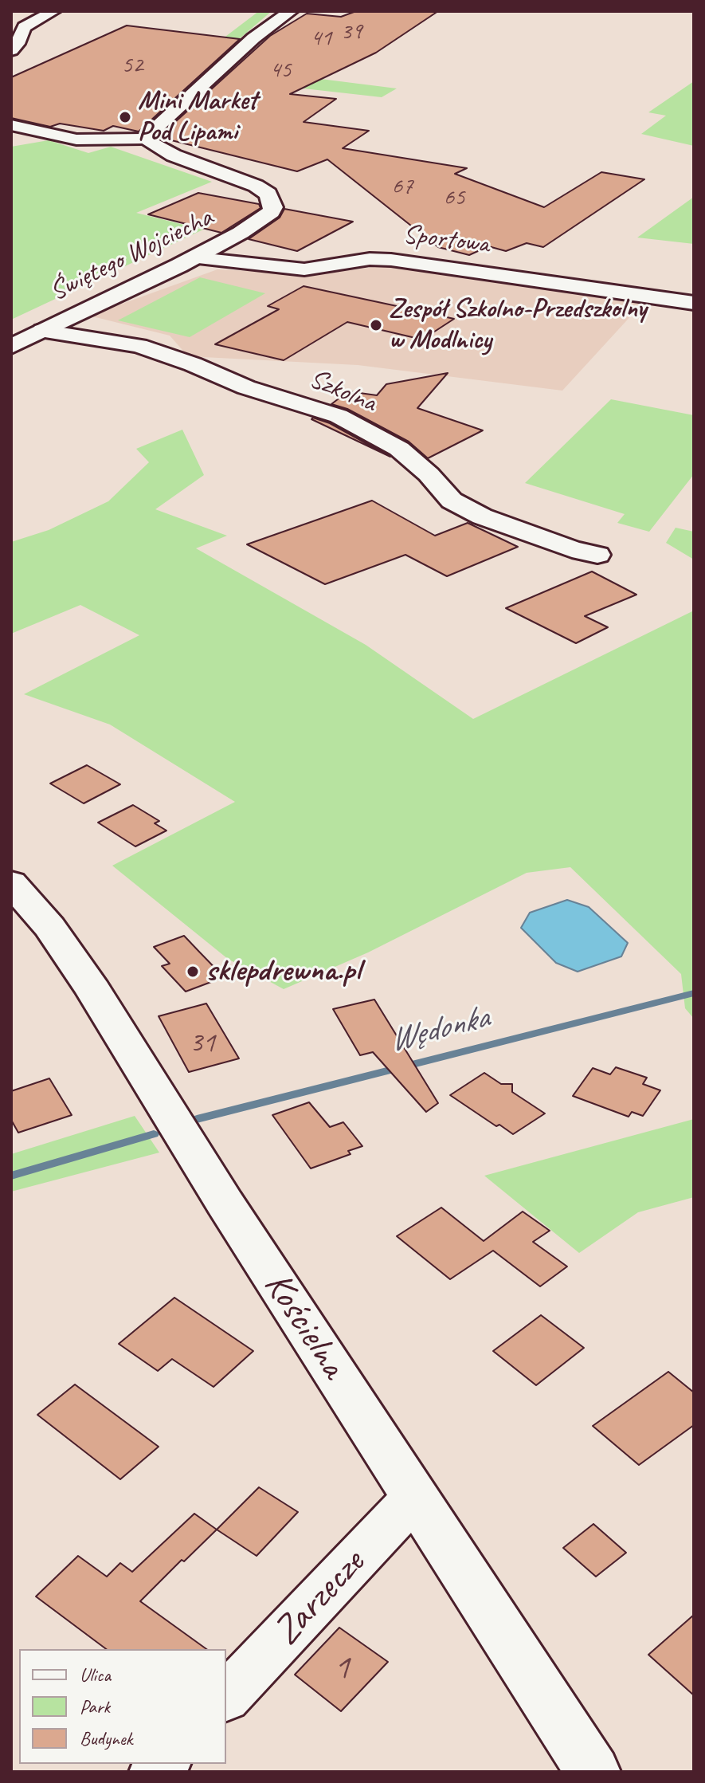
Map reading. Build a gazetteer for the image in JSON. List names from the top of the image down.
{
  "streets": {
    "street": [
      "Sportowa",
      "Świętego Wojciecha",
      "Szkolna",
      "Kościelna",
      "Zarzecze"
    ]
  },
  "crossings": [
    ["Sportowa", "Świętego Wojciecha"],
    ["Świętego Wojciecha", "Szkolna"],
    ["Kościelna", "Zarzecze"]
  ],
  "water": ["Wędonka"],
  "places": ["Mini Market Pod Lipami", "Zespół Szkolno-Przedszkolny w Modlnicy", "sklepdrewna.pl"],
  "house_numbers": [
    "39",
    "41",
    "52",
    "45",
    "67",
    "65",
    "31",
    "1"
  ],
  "legend": ["Ulica", "Park", "Budynek"]
}
